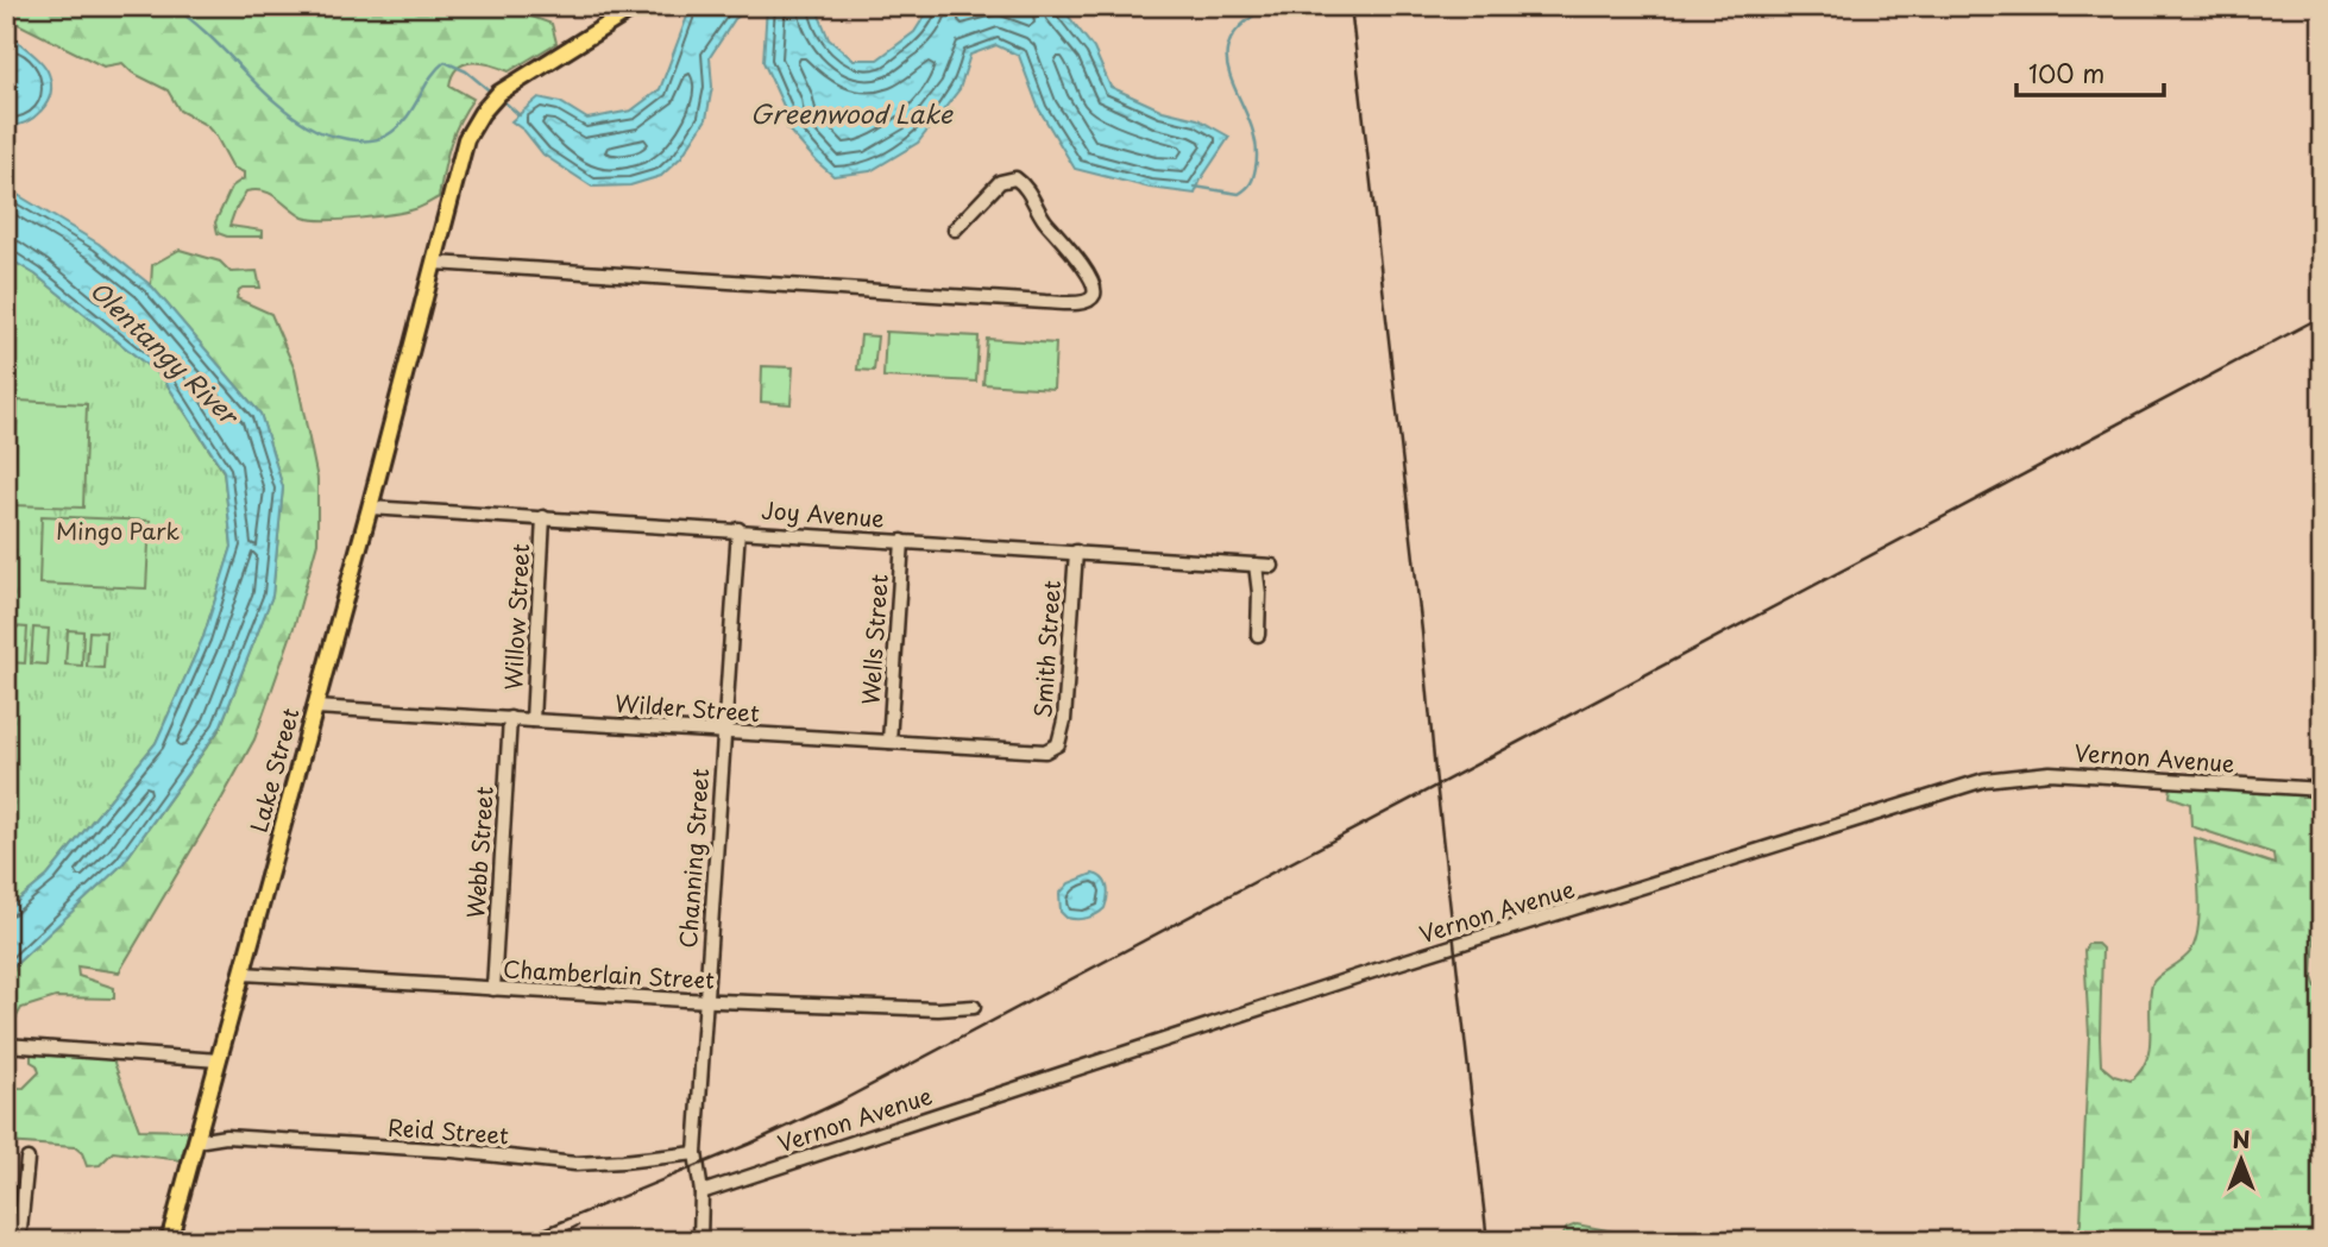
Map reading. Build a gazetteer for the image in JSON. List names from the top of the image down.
{
  "streets": {
    "main road": ["Lake Street"],
    "street": [
      "Joy Avenue",
      "Willow Street",
      "Wells Street",
      "Smith Street",
      "Wilder Street",
      "Vernon Avenue",
      "Webb Street",
      "Channing Street",
      "Chamberlain Street",
      "Reid Street"
    ]
  },
  "crossings": [
    ["Joy Avenue", "Willow Street"],
    ["Joy Avenue", "Wells Street"],
    ["Joy Avenue", "Smith Street"],
    ["Joy Avenue", "Lake Street"],
    ["Joy Avenue", "Channing Street"],
    ["Willow Street", "Wilder Street"],
    ["Wells Street", "Wilder Street"],
    ["Smith Street", "Wilder Street"],
    ["Wilder Street", "Lake Street"],
    ["Wilder Street", "Webb Street"],
    ["Wilder Street", "Channing Street"],
    ["Vernon Avenue", "Channing Street"],
    ["Lake Street", "Chamberlain Street"],
    ["Lake Street", "Reid Street"],
    ["Webb Street", "Chamberlain Street"],
    ["Channing Street", "Chamberlain Street"],
    ["Channing Street", "Reid Street"]
  ],
  "water": ["Greenwood Lake", "Olentangy River"],
  "parks": ["Mingo Park"],
  "scale_bar": "100 m",
  "north": "top"
}
